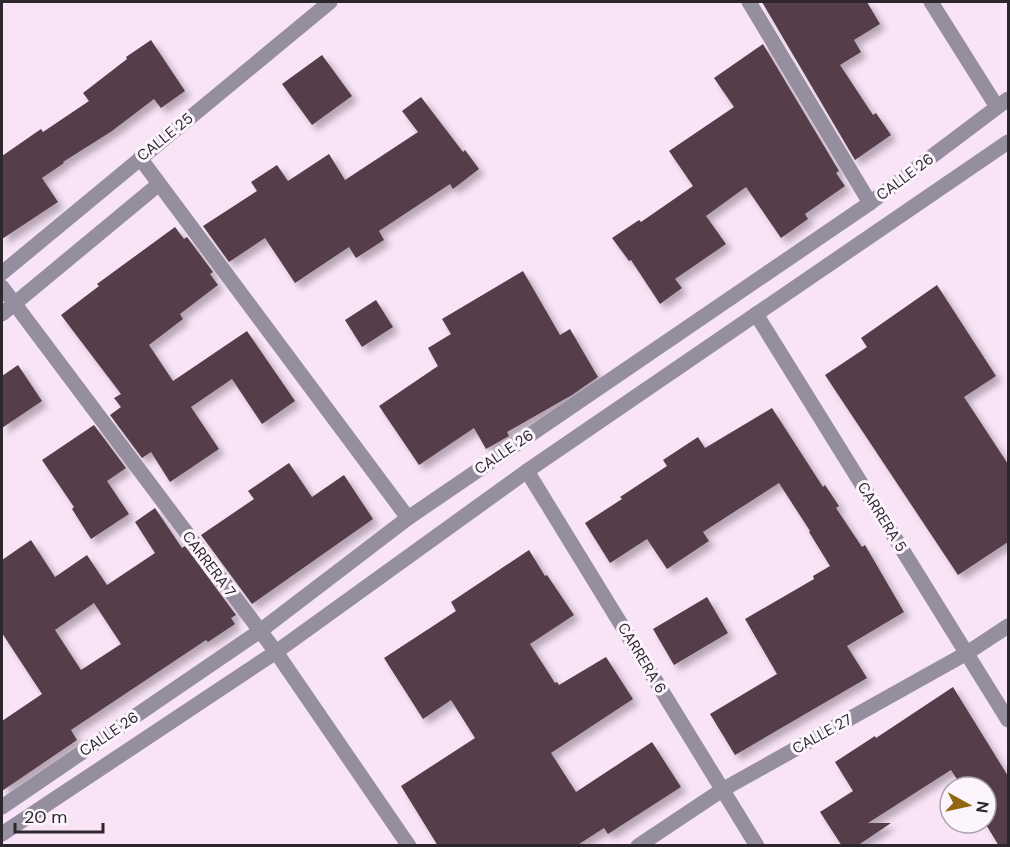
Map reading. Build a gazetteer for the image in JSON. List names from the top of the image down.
{
  "streets": {
    "street": [
      "CALLE 25",
      "CALLE 26",
      "CARRERA 5",
      "CARRERA 7",
      "CARRERA 6",
      "CALLE 27"
    ]
  },
  "crossings": [
    ["CALLE 26", "CARRERA 5"],
    ["CALLE 26", "CARRERA 7"],
    ["CALLE 26", "CARRERA 6"],
    ["CARRERA 5", "CALLE 27"],
    ["CARRERA 6", "CALLE 27"]
  ],
  "scale_bar": "20 m",
  "north": "right"
}
